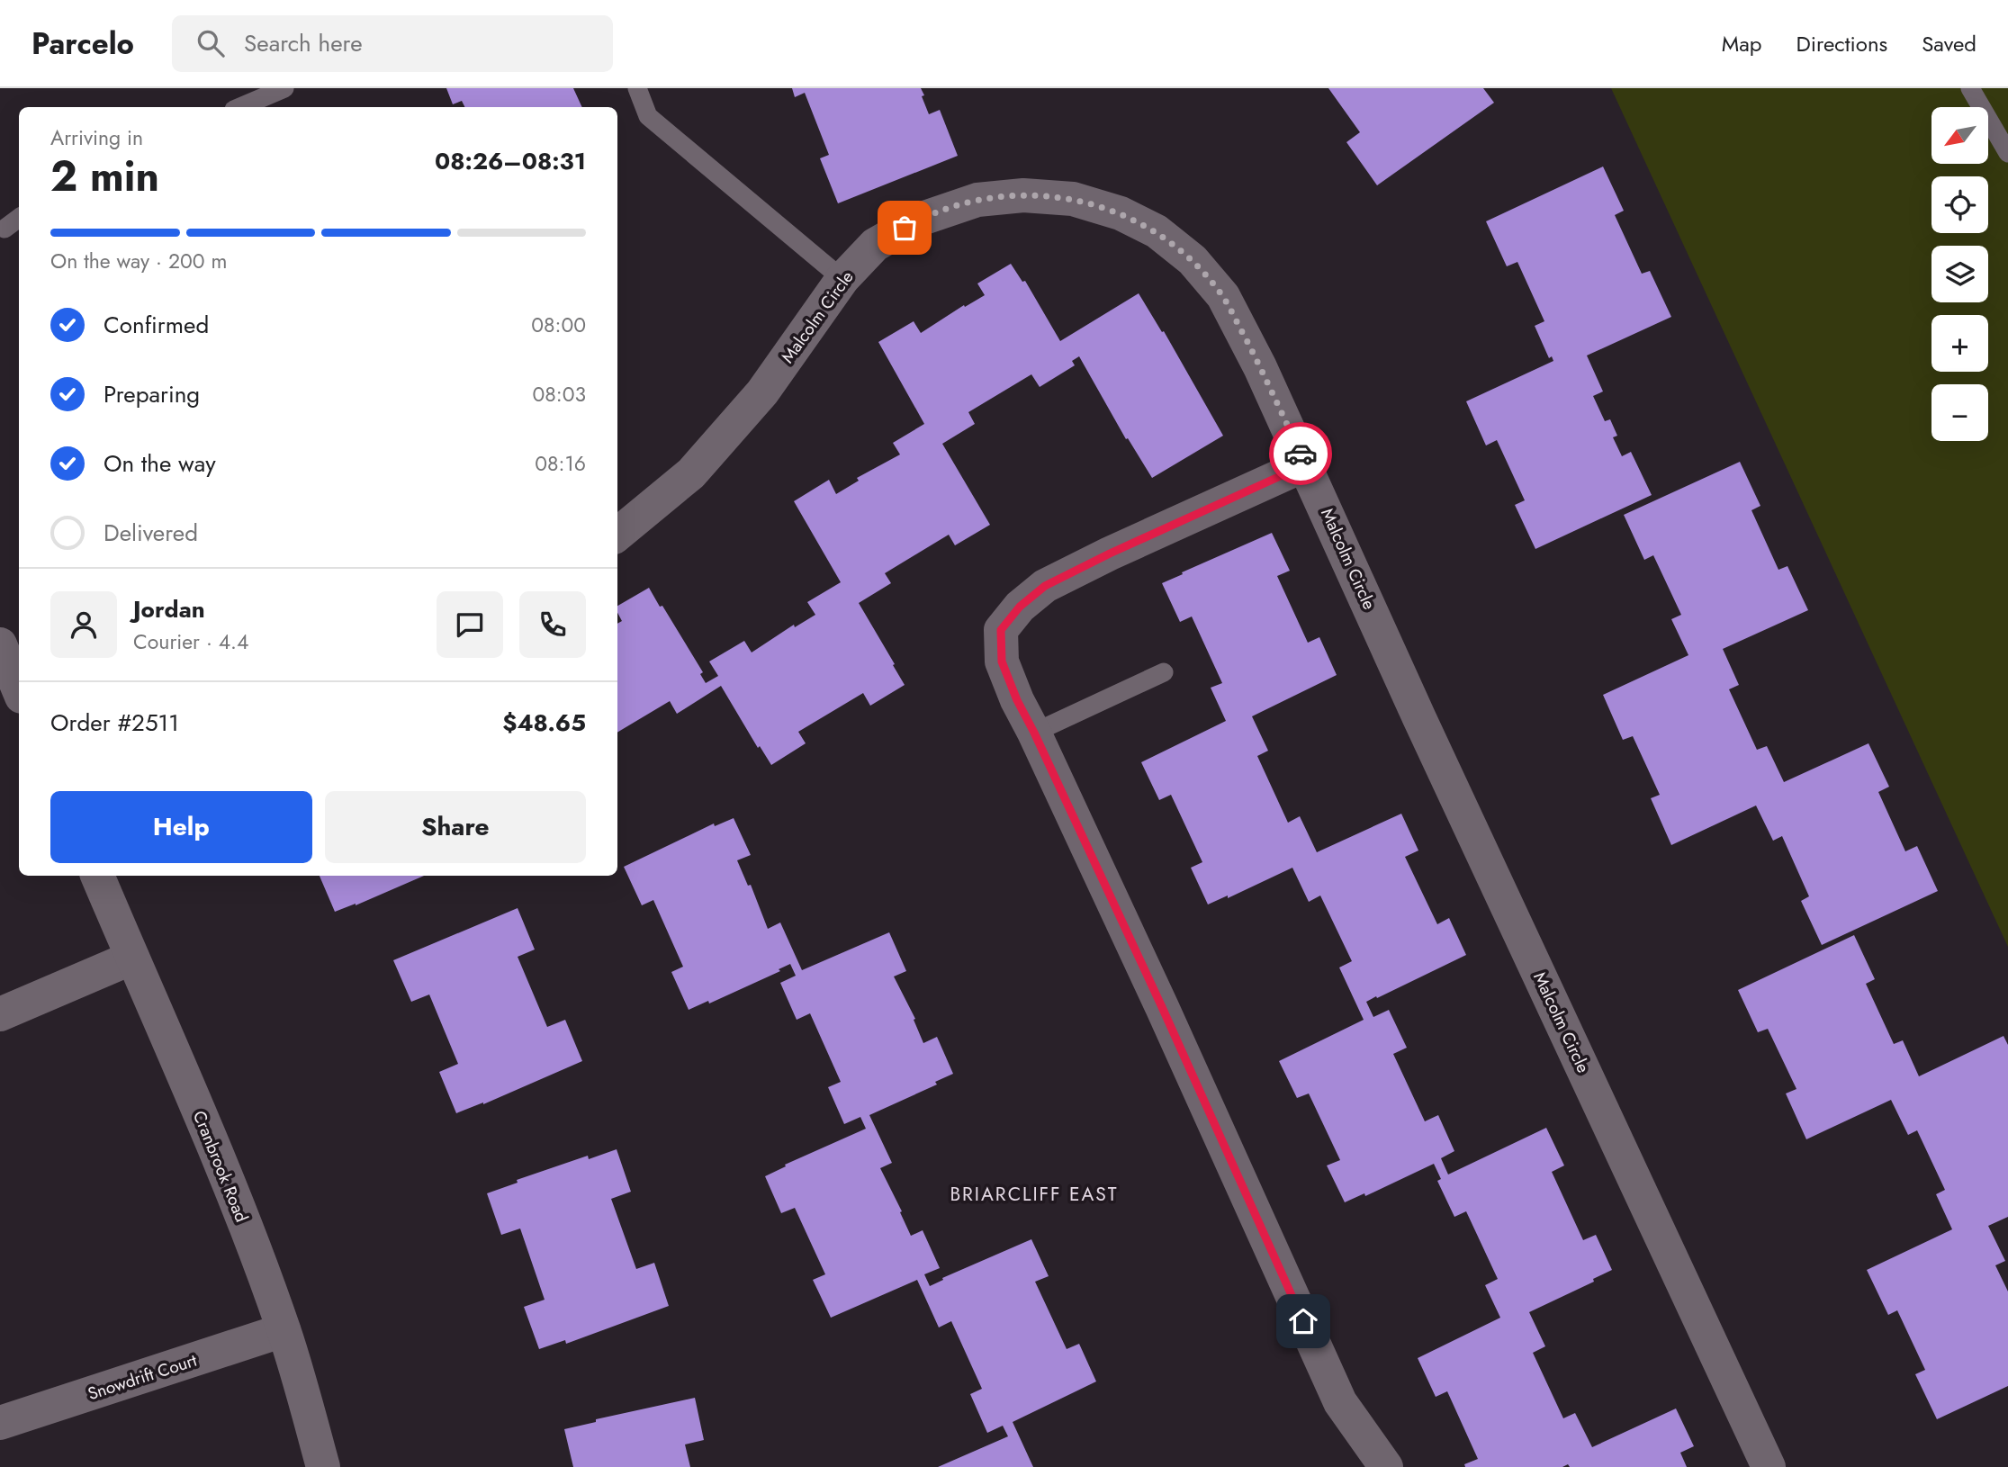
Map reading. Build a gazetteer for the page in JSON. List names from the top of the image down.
{
  "streets": {
    "street": ["Malcolm Circle", "Cranbrook Road", "Snowdrift Court"]
  },
  "crossings": [
    ["Cranbrook Road", "Snowdrift Court"]
  ],
  "districts": ["BRIARCLIFF EAST"],
  "north": "bottom left",
  "page": {
    "header": "Parcelo",
    "search": "Search here",
    "nav": ["Map", "Directions", "Saved"],
    "map_buttons": ["+", "−"],
    "heading": ["2 min", "Arriving in", "08:26–08:31"],
    "panel": [
      "Jordan",
      "Courier · 4.4",
      "Order #2511",
      "$48.65"
    ],
    "bar": "On the way · 200 m",
    "list": [
      ["Confirmed", "08:00"],
      ["Preparing", "08:03"],
      ["On the way", "08:16"],
      "Delivered"
    ],
    "buttons": ["Help", "Share"]
  }
}
